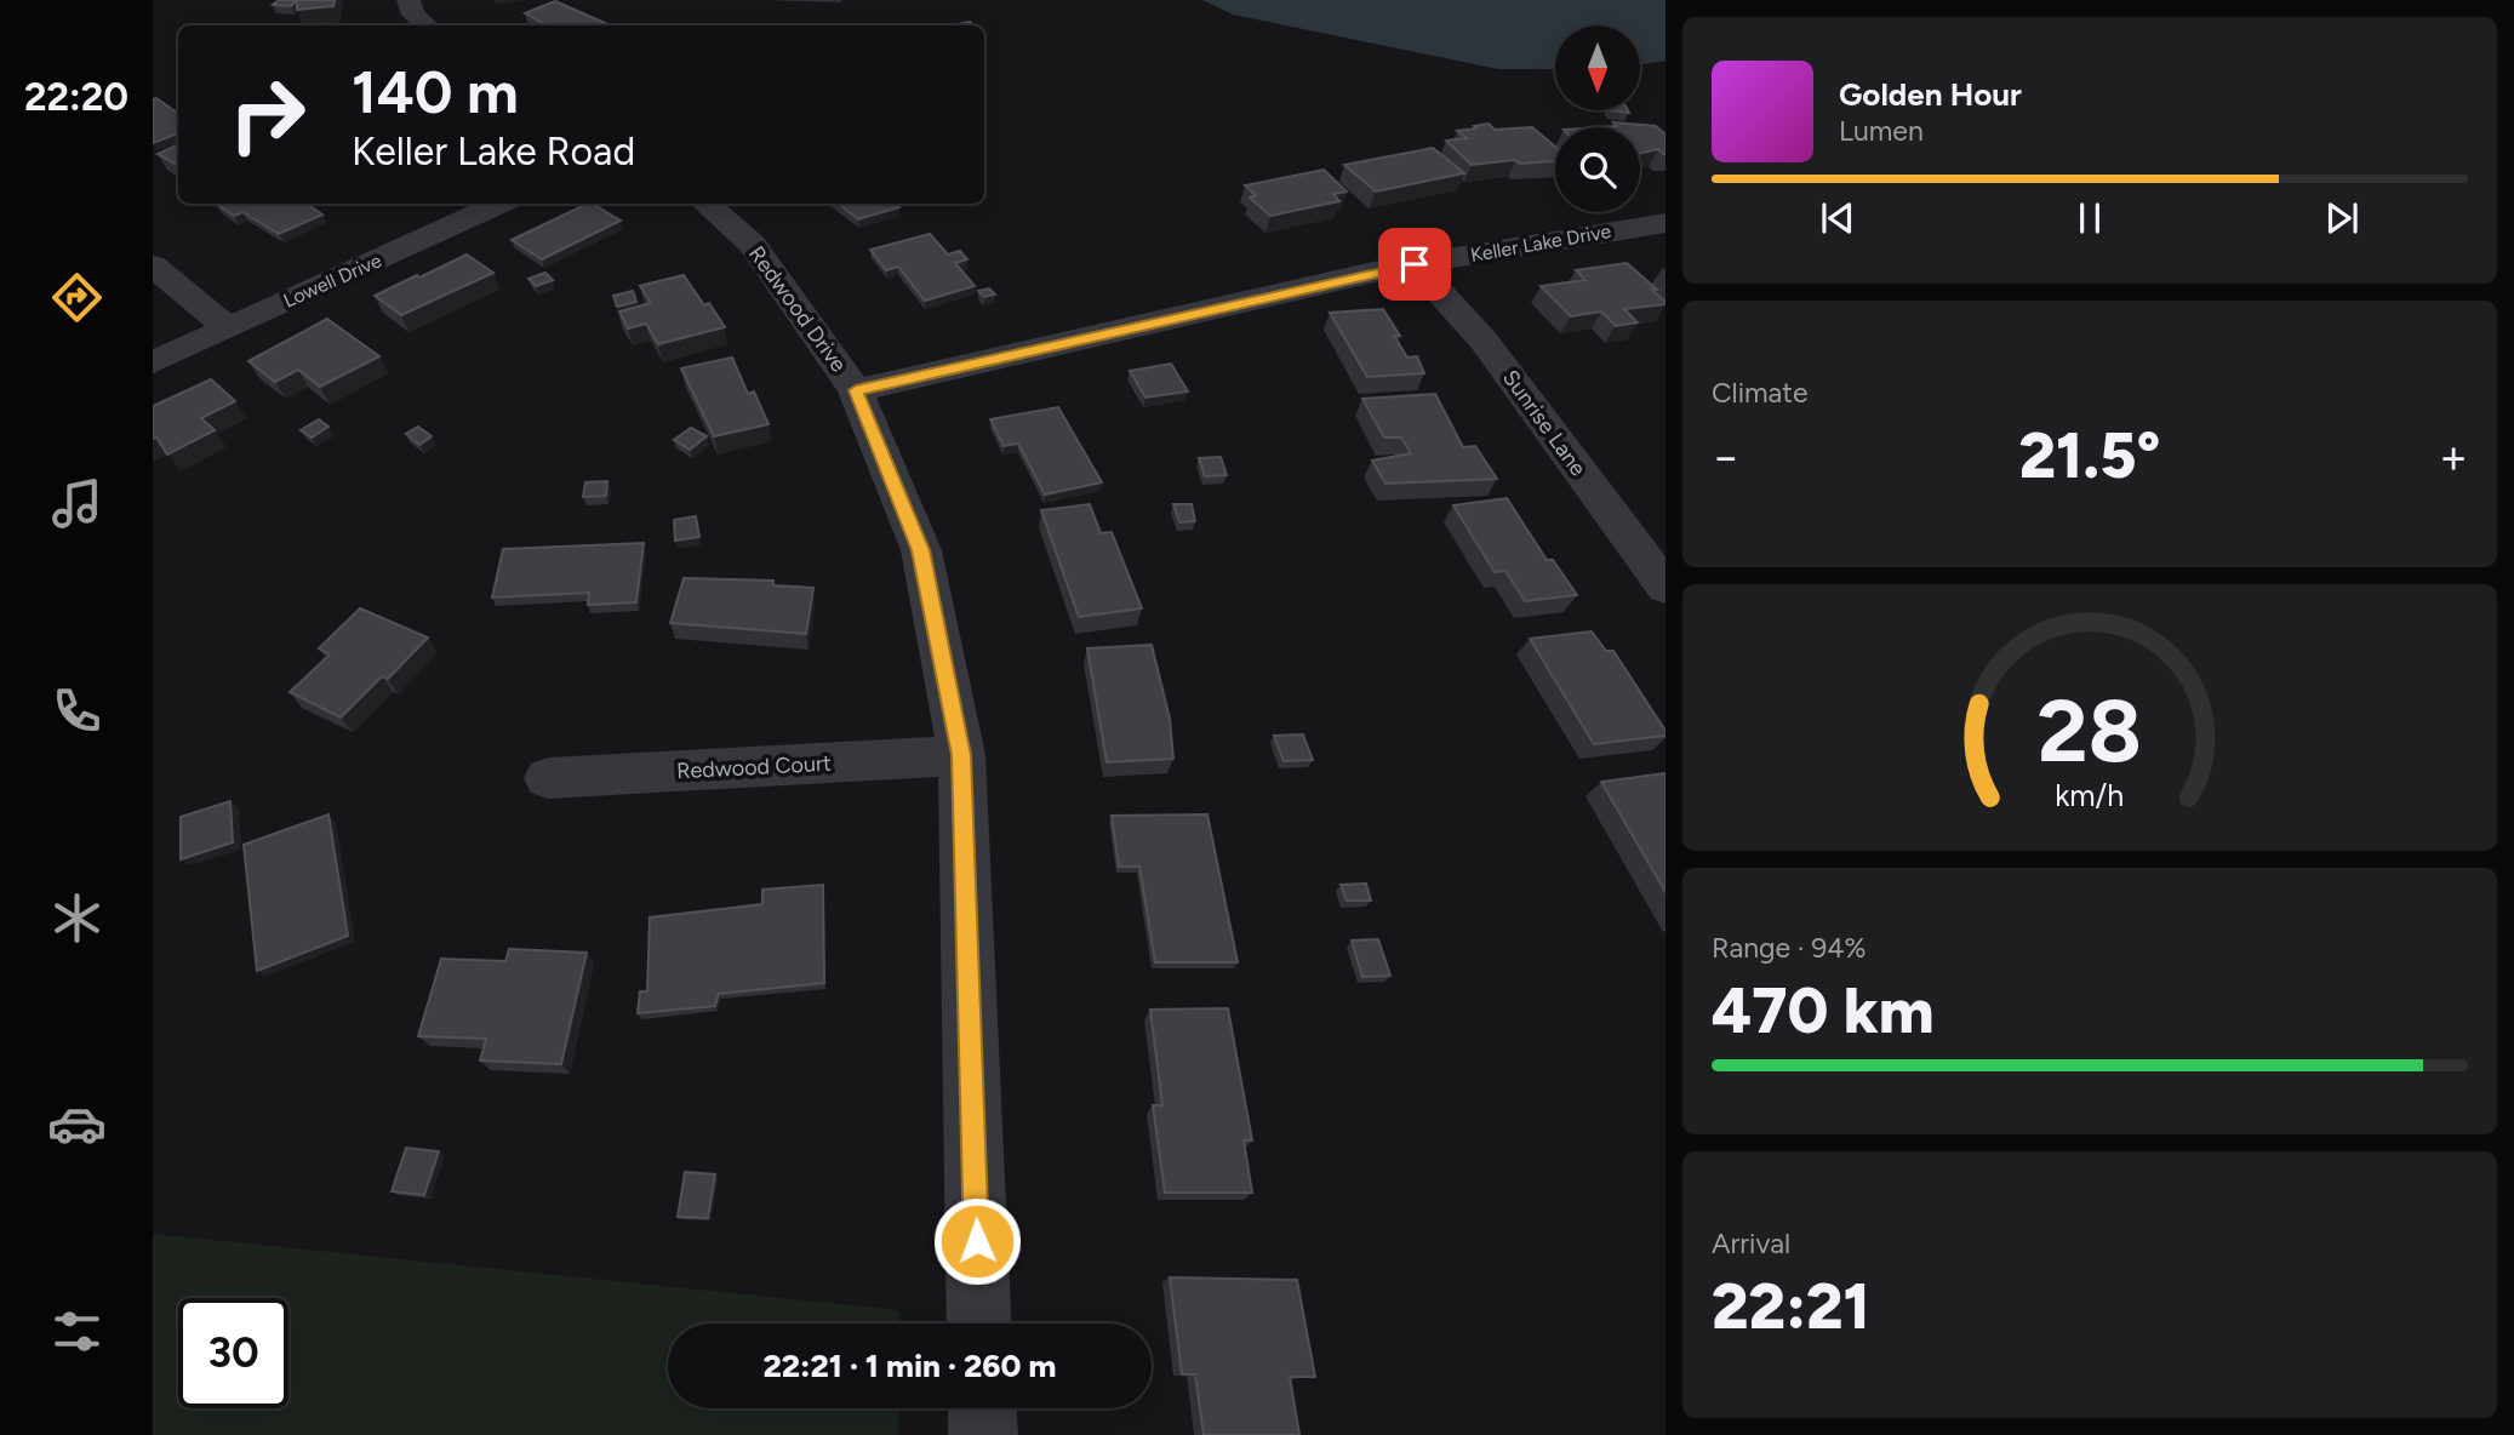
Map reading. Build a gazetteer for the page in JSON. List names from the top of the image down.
{
  "streets": {
    "street": [
      "Keller Lake Drive",
      "Lowell Drive",
      "Redwood Drive",
      "Sunrise Lane",
      "Redwood Court"
    ]
  },
  "crossings": [
    ["Keller Lake Drive", "Redwood Drive"],
    ["Keller Lake Drive", "Sunrise Lane"],
    ["Redwood Drive", "Redwood Court"]
  ],
  "north": "bottom",
  "page": {
    "tabs": "22:20",
    "turn": ["140 m", "Keller Lake Road"],
    "song": ["Golden Hour", "Lumen"],
    "tile": [
      "Climate",
      ["Range · 94%", "470 km"],
      ["Arrival", "22:21"]
    ],
    "heat": ["−", "21.5°", "+"],
    "limit": "30",
    "trip": "22:21 · 1 min · 260 m",
    "gauge": ["28", "km/h"]
  }
}
